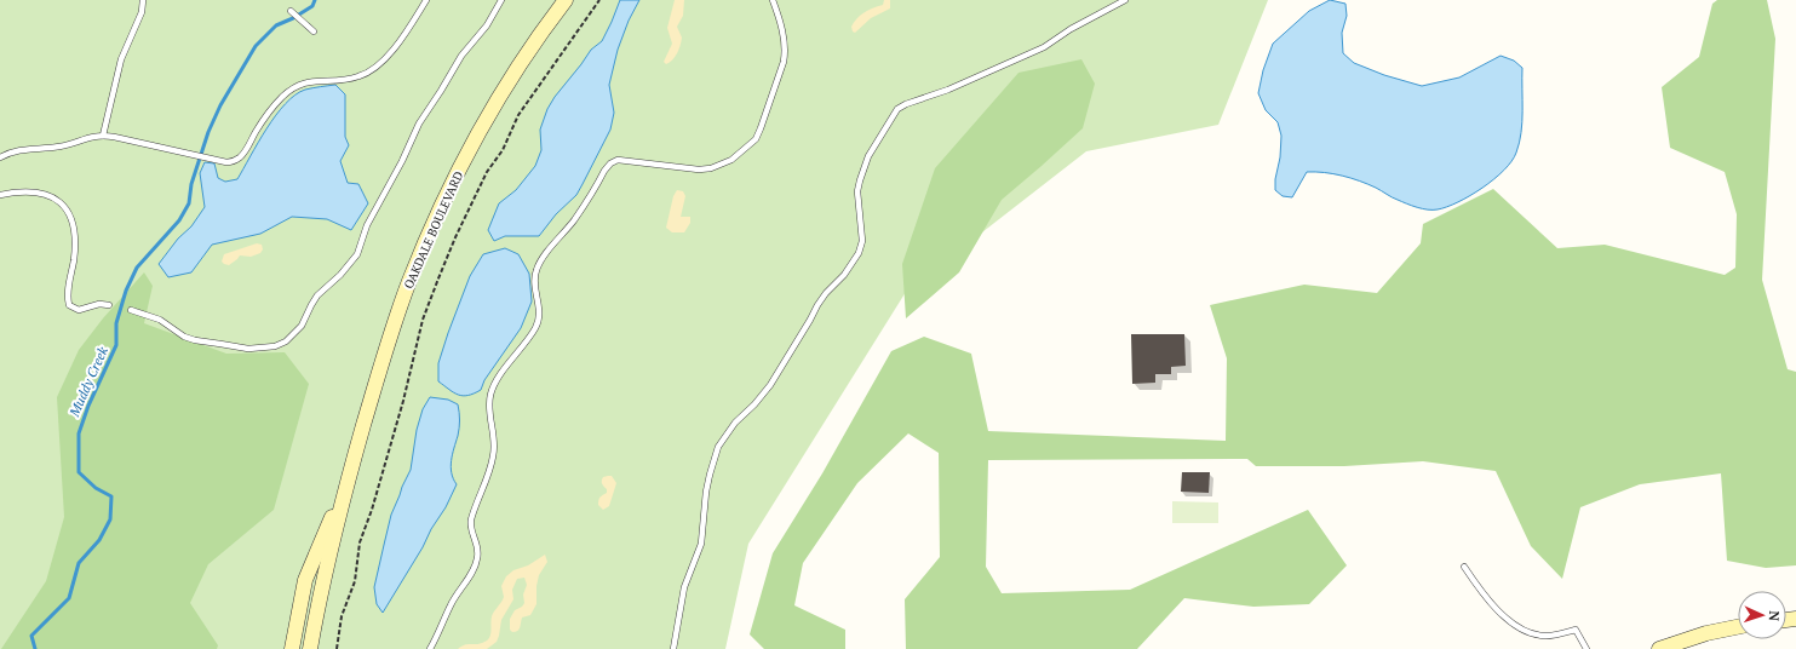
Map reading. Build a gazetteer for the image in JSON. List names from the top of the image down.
{
  "streets": {
    "main road": ["OAKDALE BOULEVARD"]
  },
  "water": ["Muddy Creek"],
  "north": "right"
}
